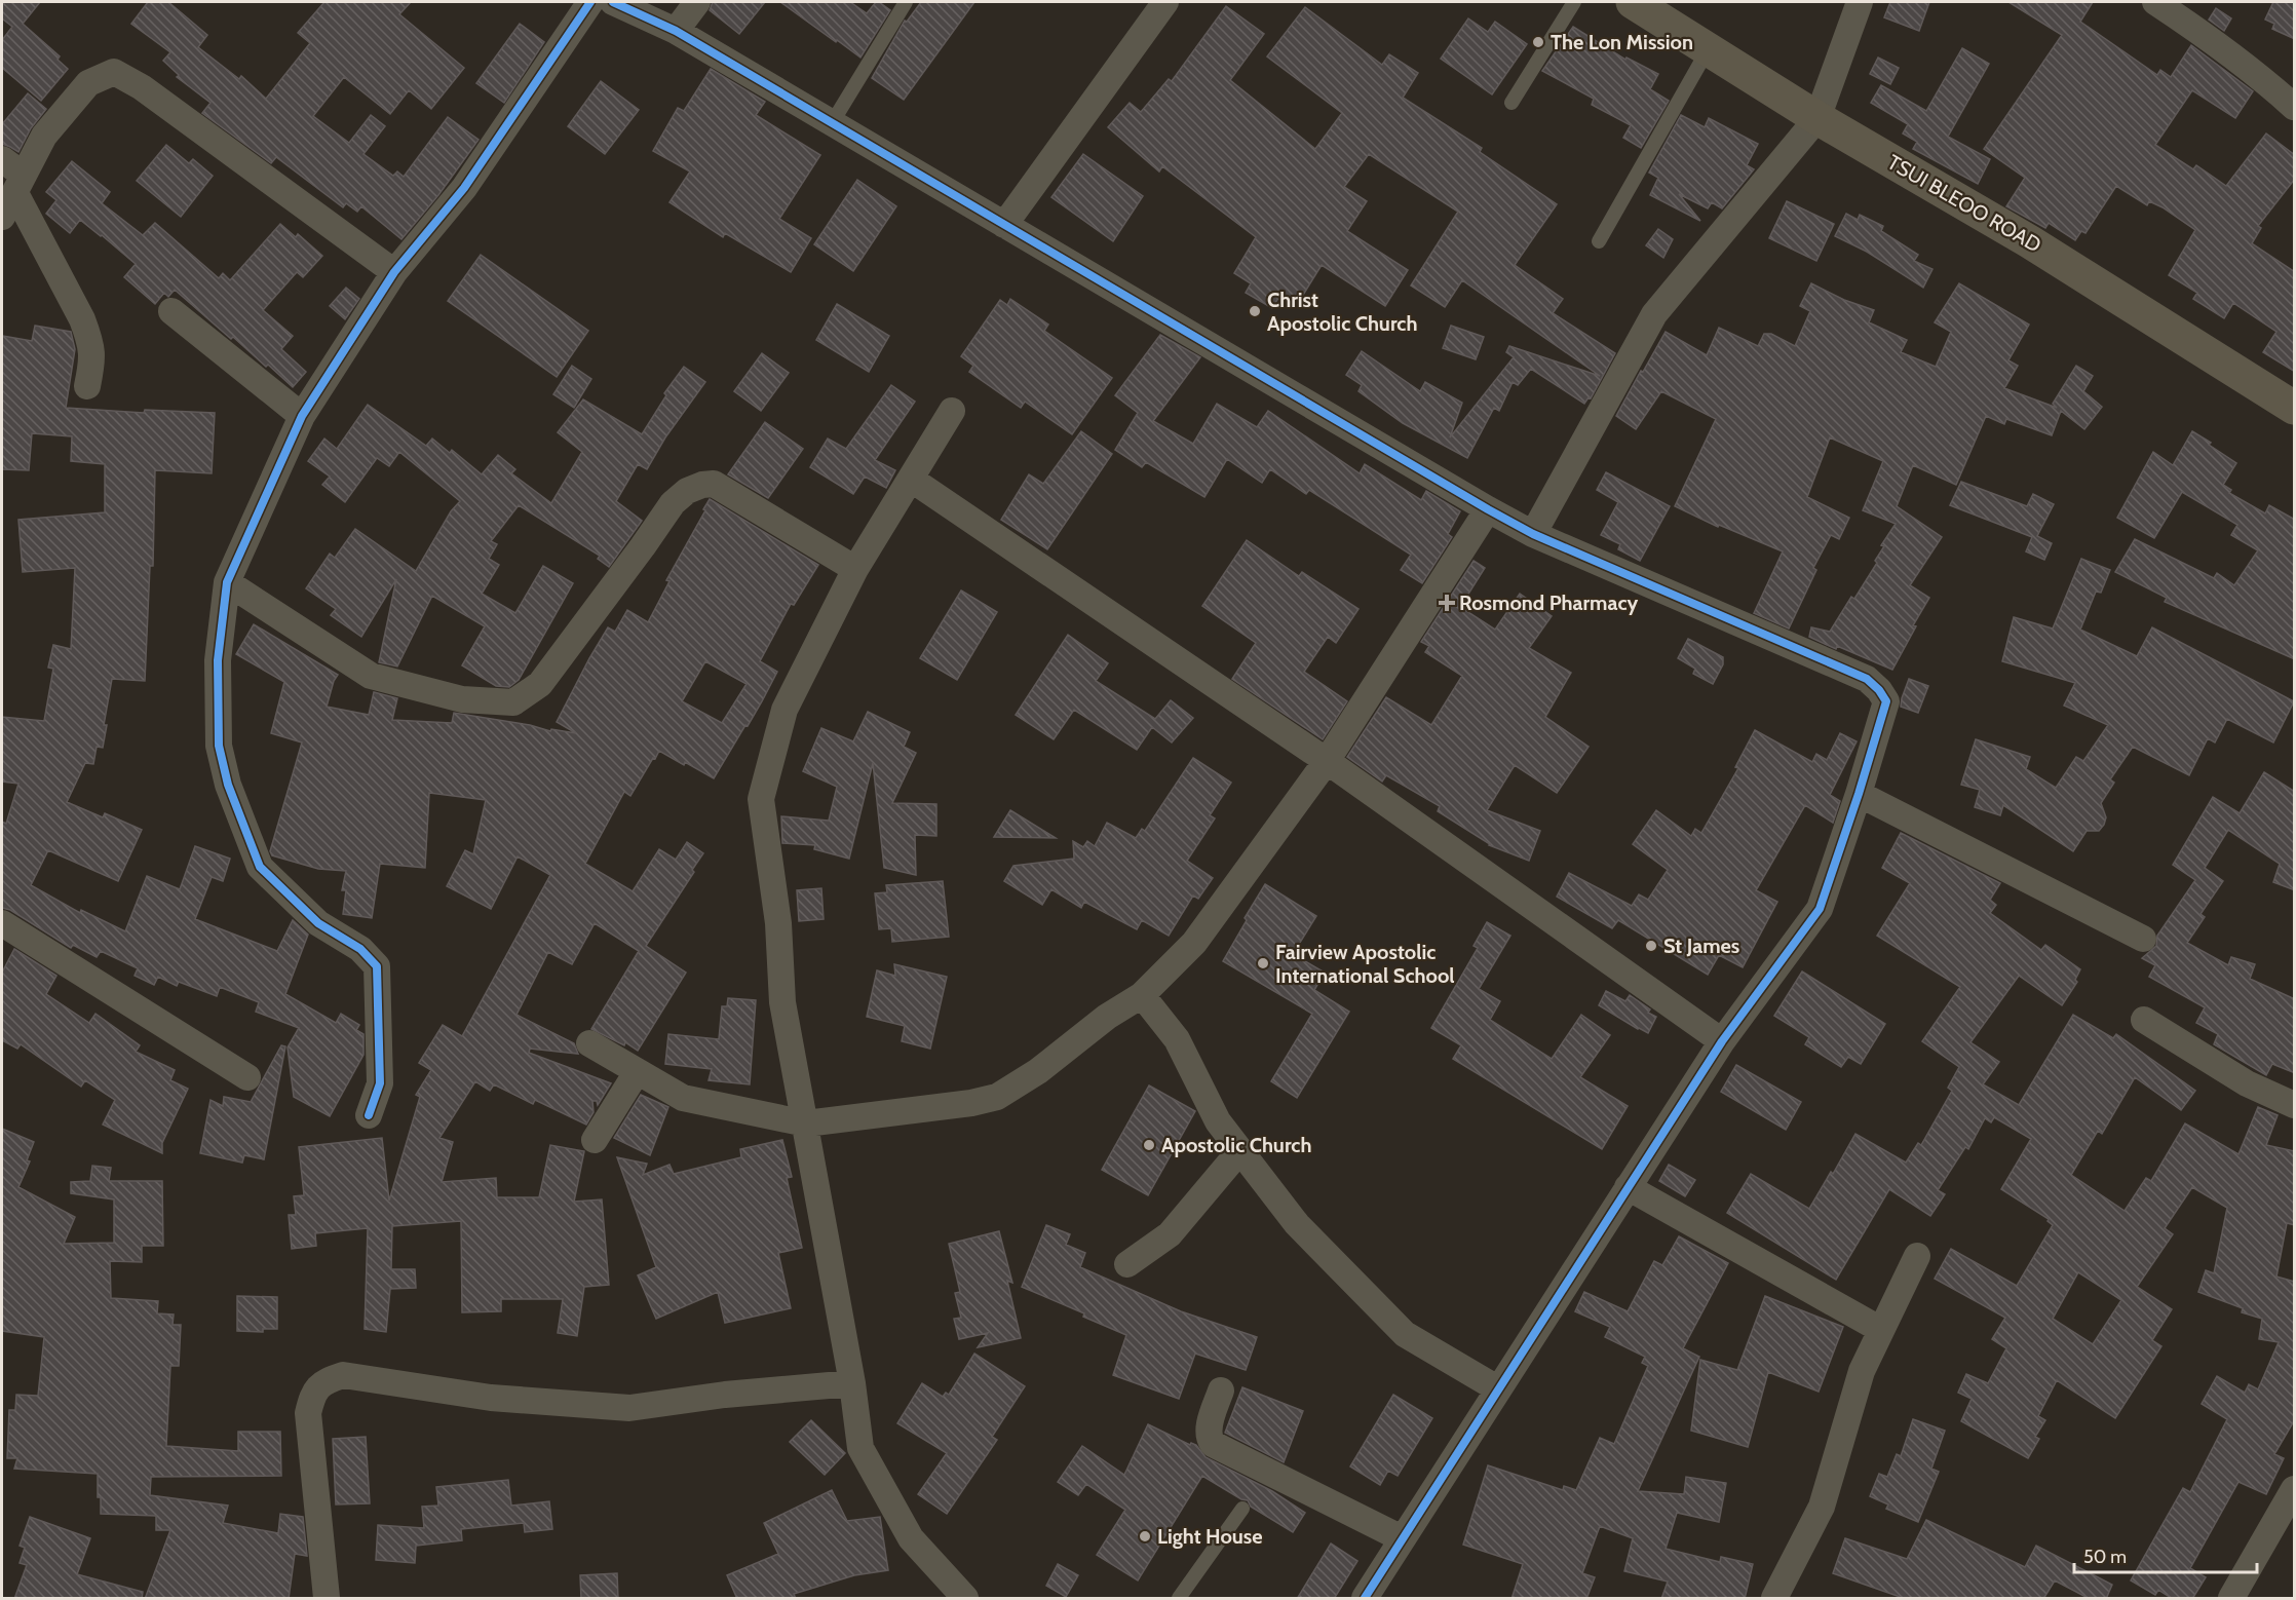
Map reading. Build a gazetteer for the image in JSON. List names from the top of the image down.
{
  "streets": {
    "street": ["TSUI BLEOO ROAD"]
  },
  "places": {
    "other": [
      "The Lon Mission",
      "Christ Apostolic Church",
      "St James",
      "Fairview Apostolic International School",
      "Apostolic Church",
      "Light House"
    ],
    "health": ["Rosmond Pharmacy"]
  },
  "scale_bar": "50 m"
}
